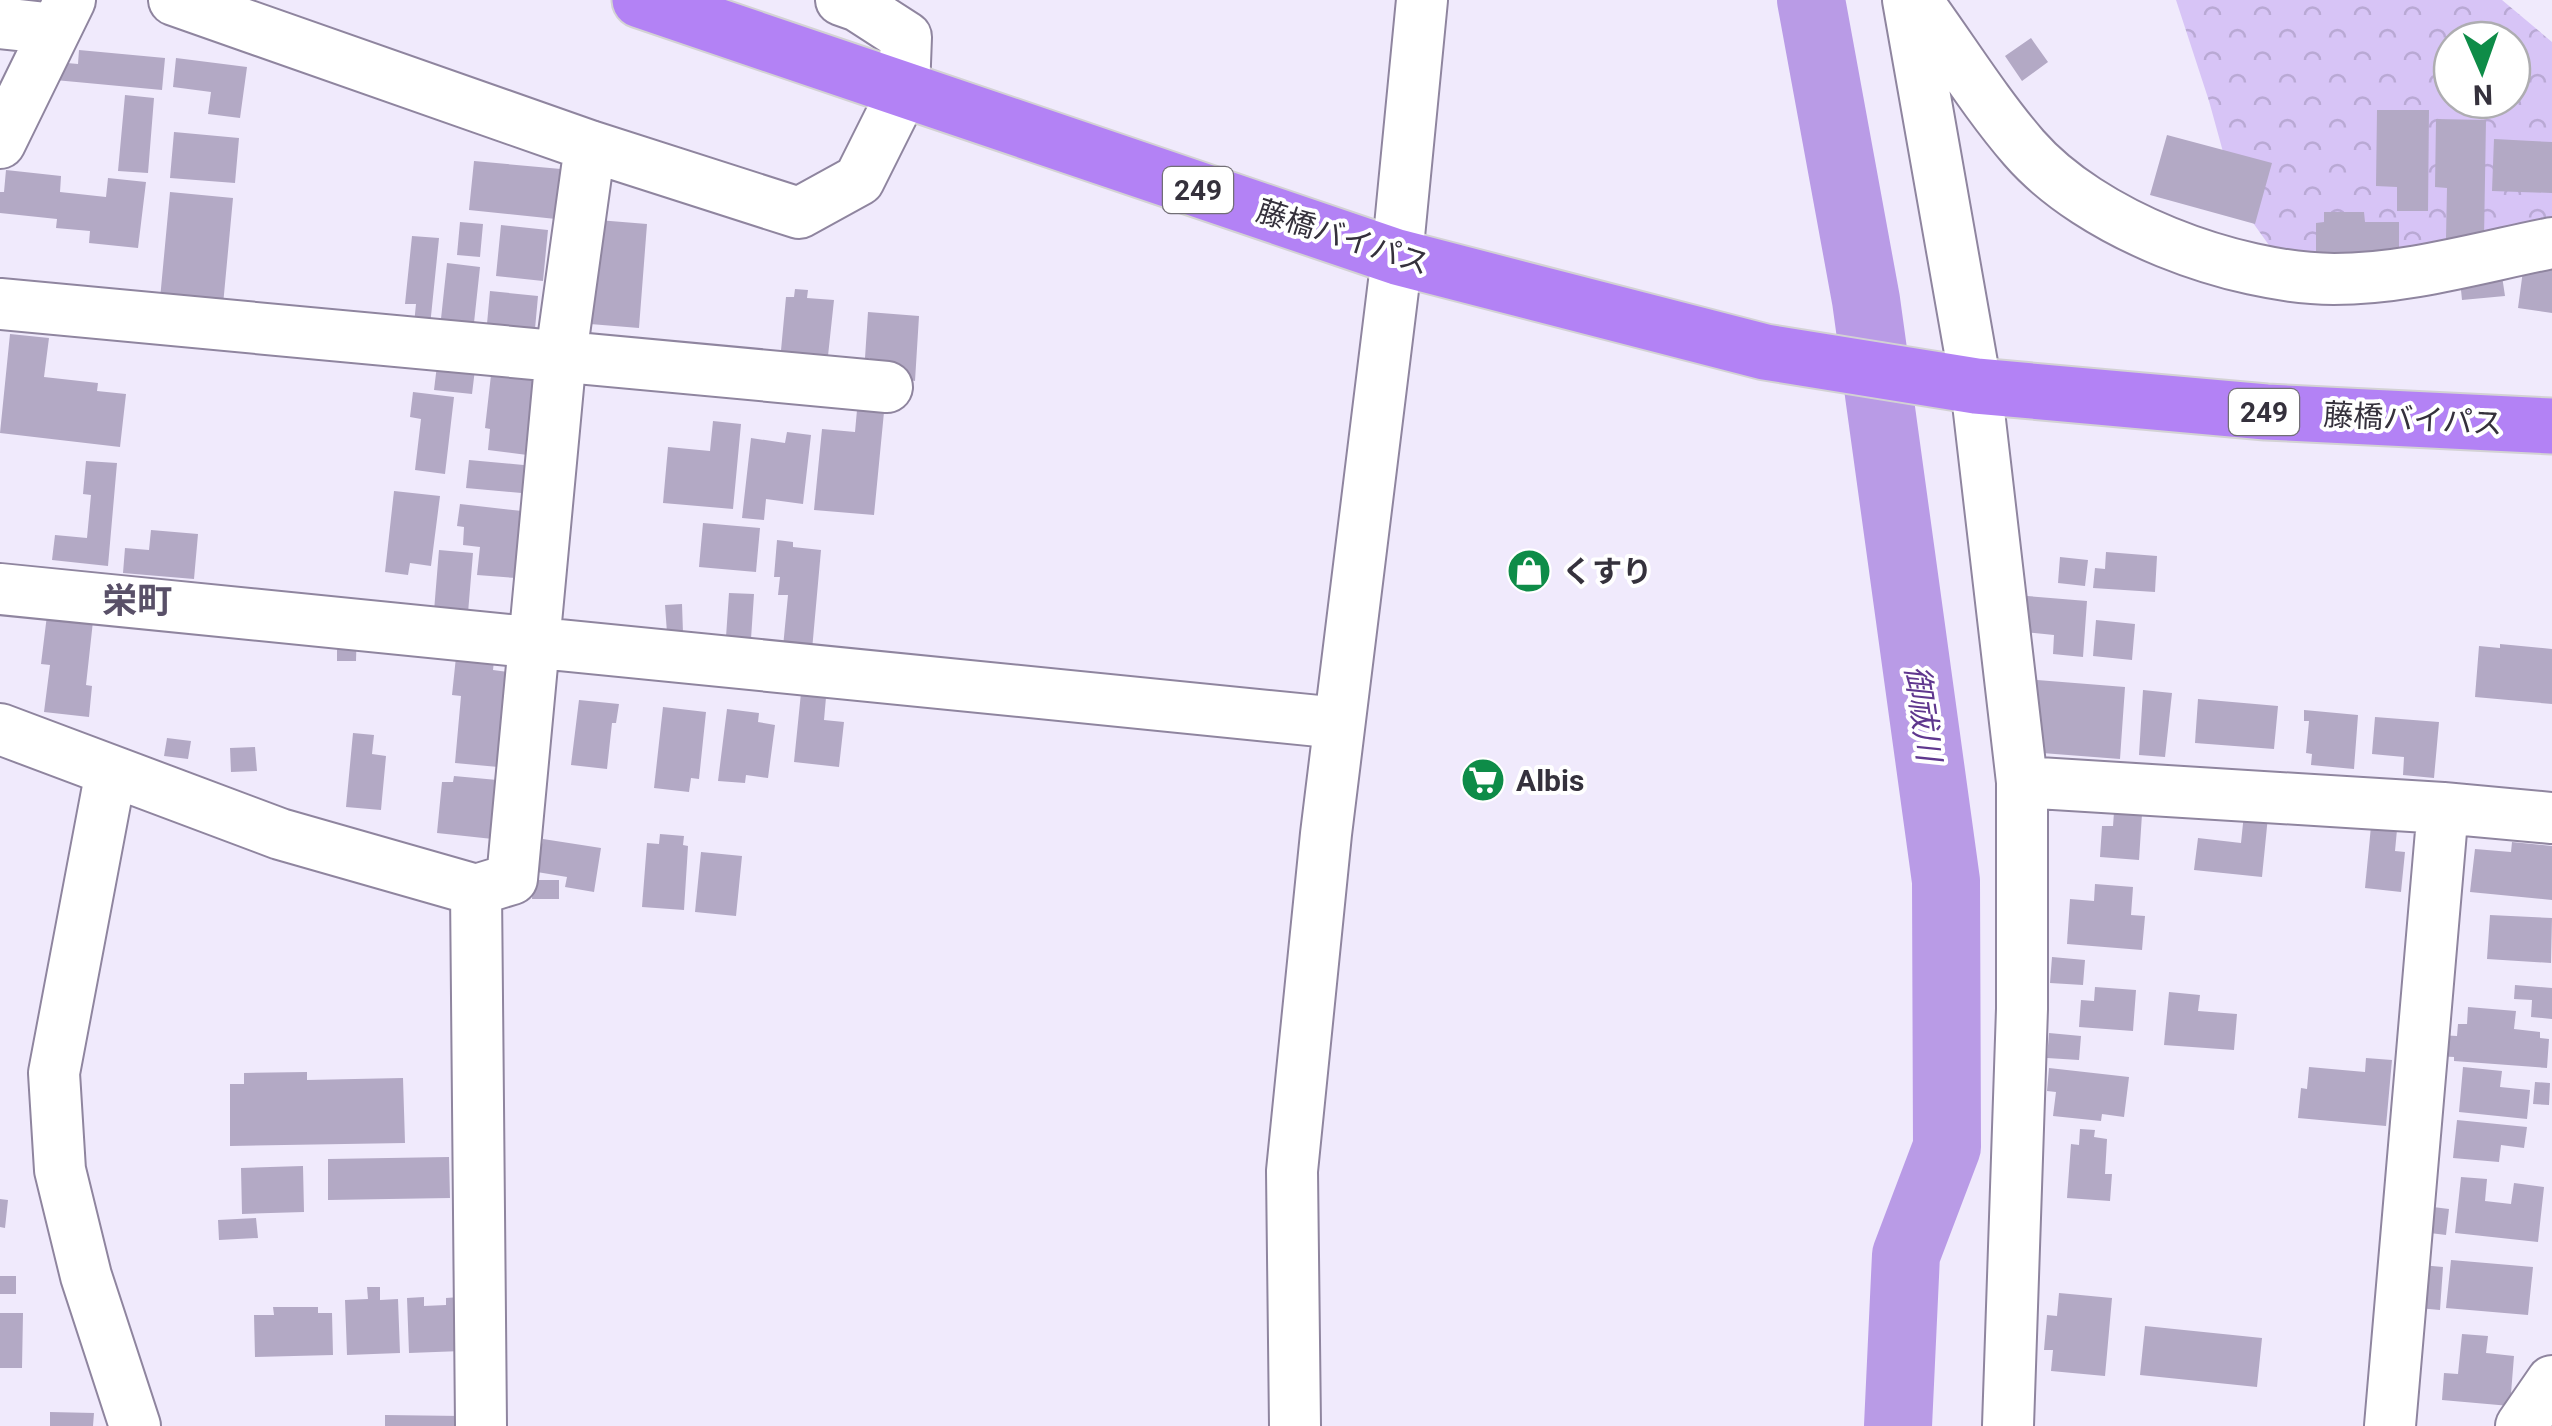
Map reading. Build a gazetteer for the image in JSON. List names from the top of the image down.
{
  "streets": {
    "highway": ["249", "藤橋バイパス"]
  },
  "districts": ["栄町"],
  "water": ["御祓川"],
  "places": {
    "shop": ["くすり"],
    "supermarket": ["Albis"]
  },
  "north": "bottom"
}
